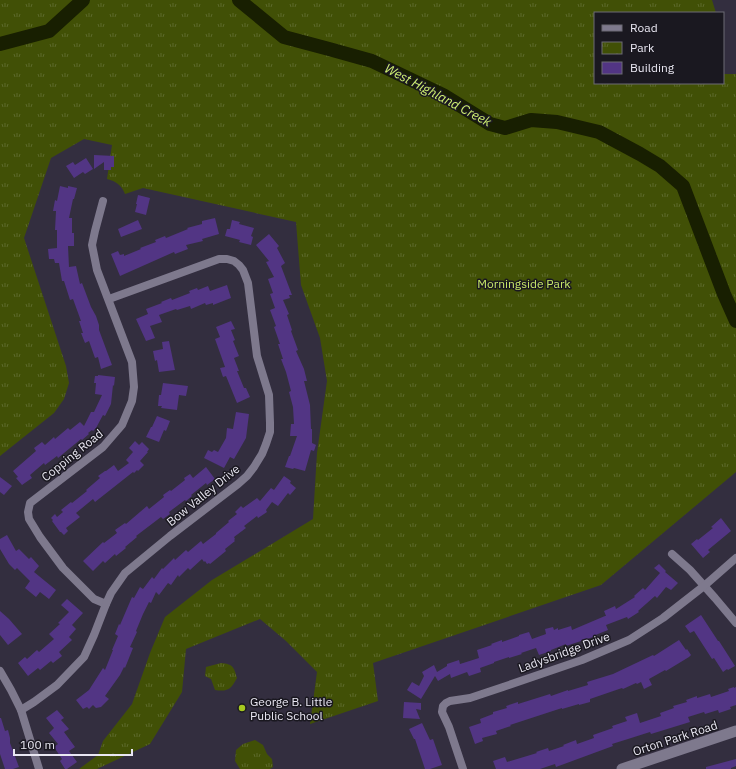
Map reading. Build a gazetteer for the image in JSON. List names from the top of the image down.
{
  "streets": {
    "street": [
      "Copping Road",
      "Bow Valley Drive",
      "Ladysbridge Drive",
      "Orton Park Road"
    ]
  },
  "crossings": [
    ["Copping Road", "Bow Valley Drive"]
  ],
  "water": ["West Highland Creek"],
  "parks": ["Morningside Park"],
  "places": ["George B. Little Public School"],
  "legend": ["Road", "Park", "Building"],
  "scale_bar": "100 m"
}
